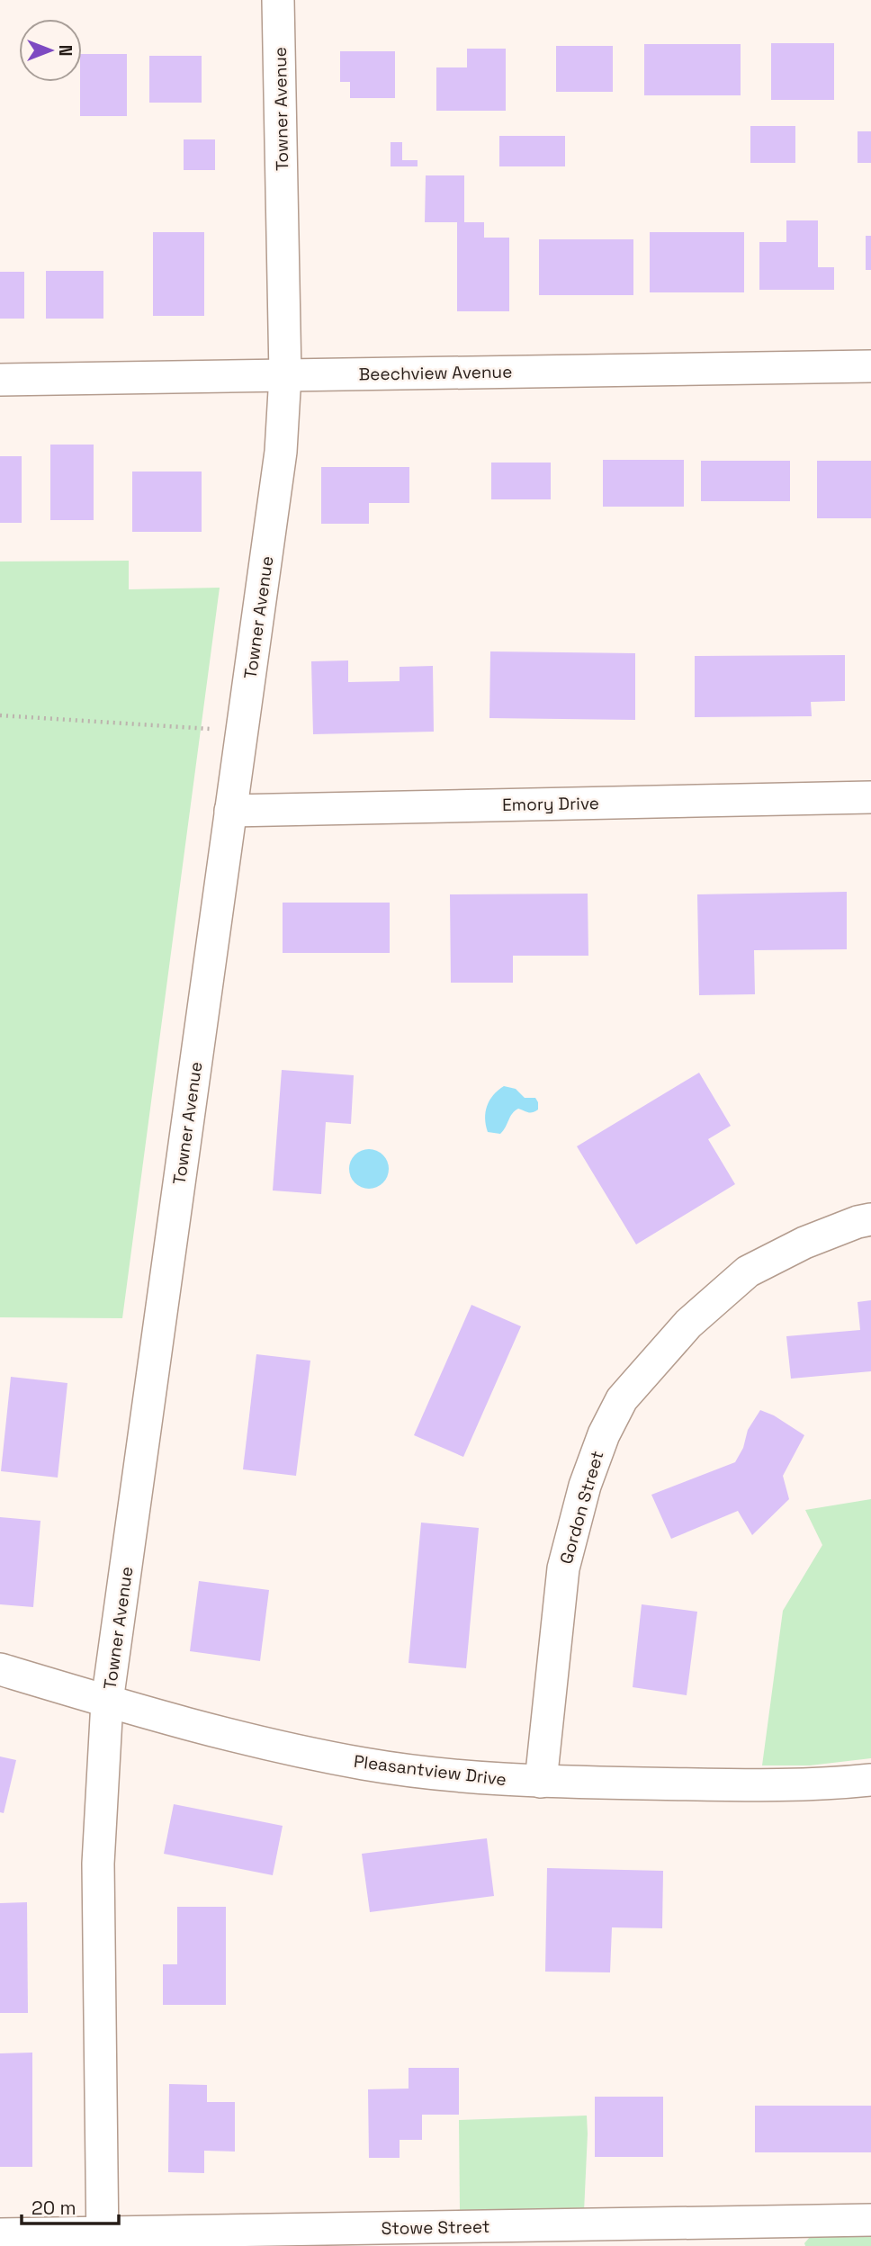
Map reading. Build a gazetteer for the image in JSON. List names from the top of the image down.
{
  "streets": {
    "street": [
      "Towner Avenue",
      "Beechview Avenue",
      "Emory Drive",
      "Gordon Street",
      "Pleasantview Drive",
      "Stowe Street"
    ]
  },
  "crossings": [
    ["Towner Avenue", "Beechview Avenue"],
    ["Towner Avenue", "Emory Drive"],
    ["Towner Avenue", "Pleasantview Drive"],
    ["Towner Avenue", "Stowe Street"],
    ["Gordon Street", "Pleasantview Drive"]
  ],
  "scale_bar": "20 m",
  "north": "right"
}
